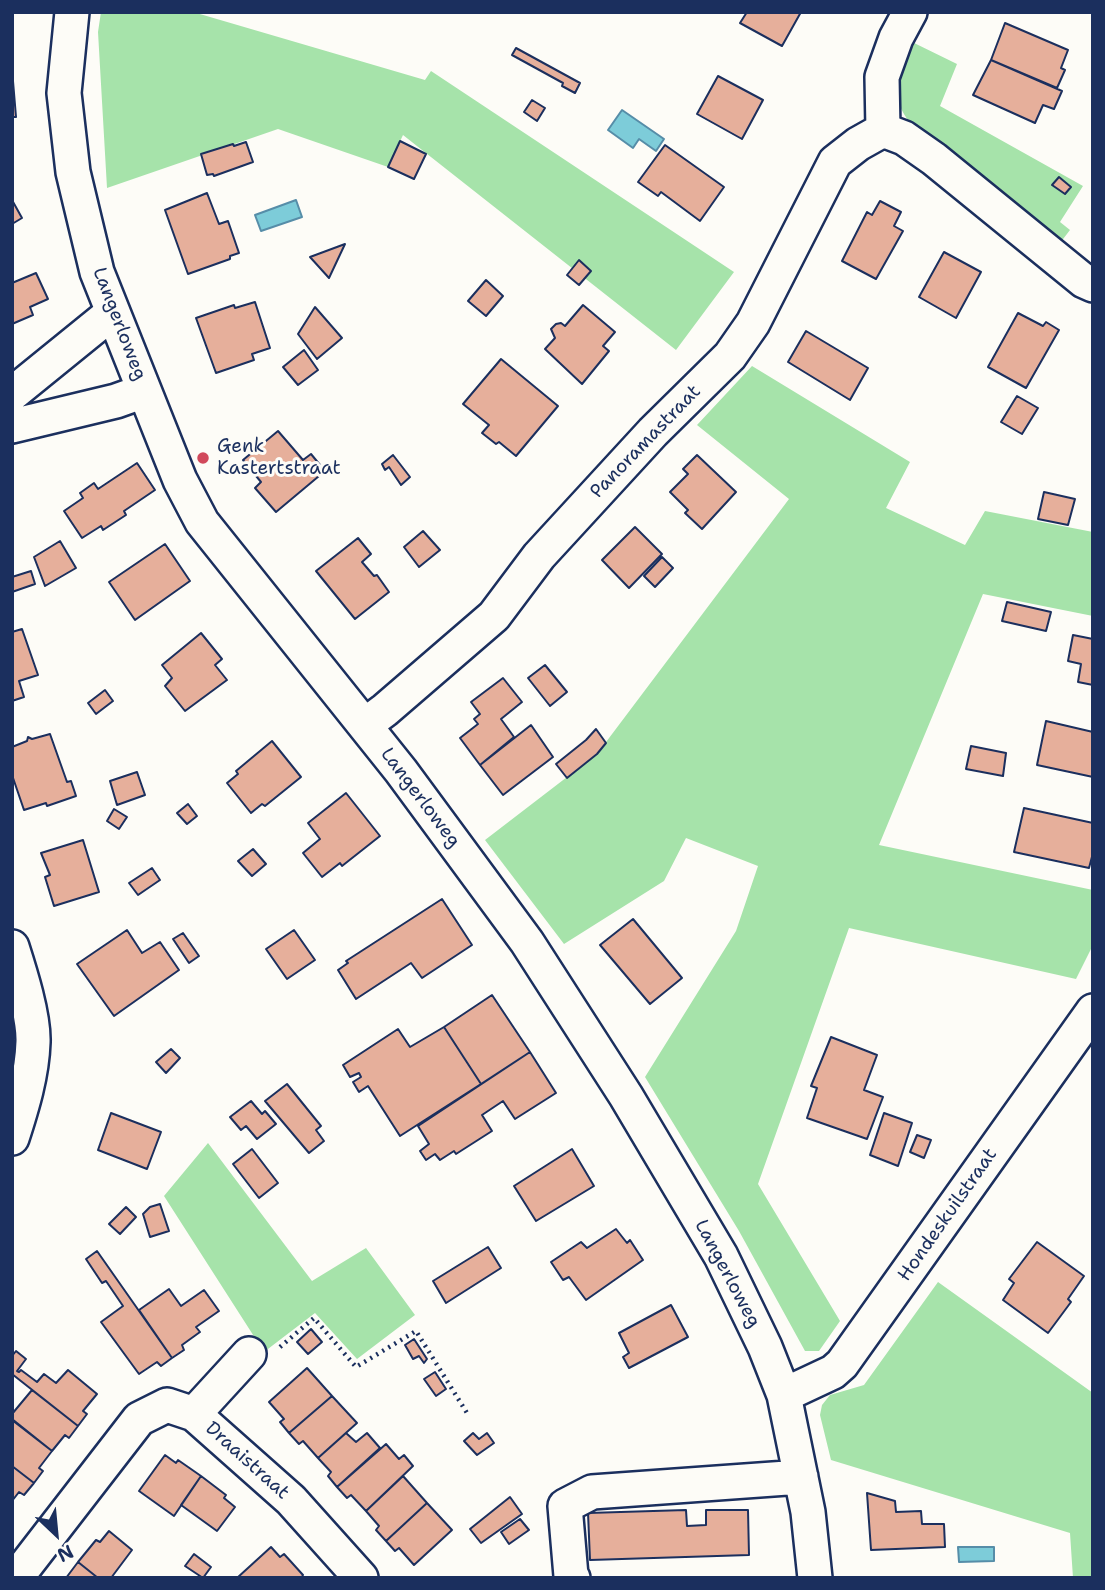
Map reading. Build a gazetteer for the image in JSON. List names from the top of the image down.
{
  "streets": {
    "street": [
      "Langerloweg",
      "Panoramastraat",
      "Hondeskuilstraat",
      "Draaistraat"
    ]
  },
  "crossings": [
    ["Langerloweg", "Panoramastraat"],
    ["Langerloweg", "Hondeskuilstraat"]
  ],
  "places": ["Genk Kastertstraat"],
  "north": "bottom right"
}
